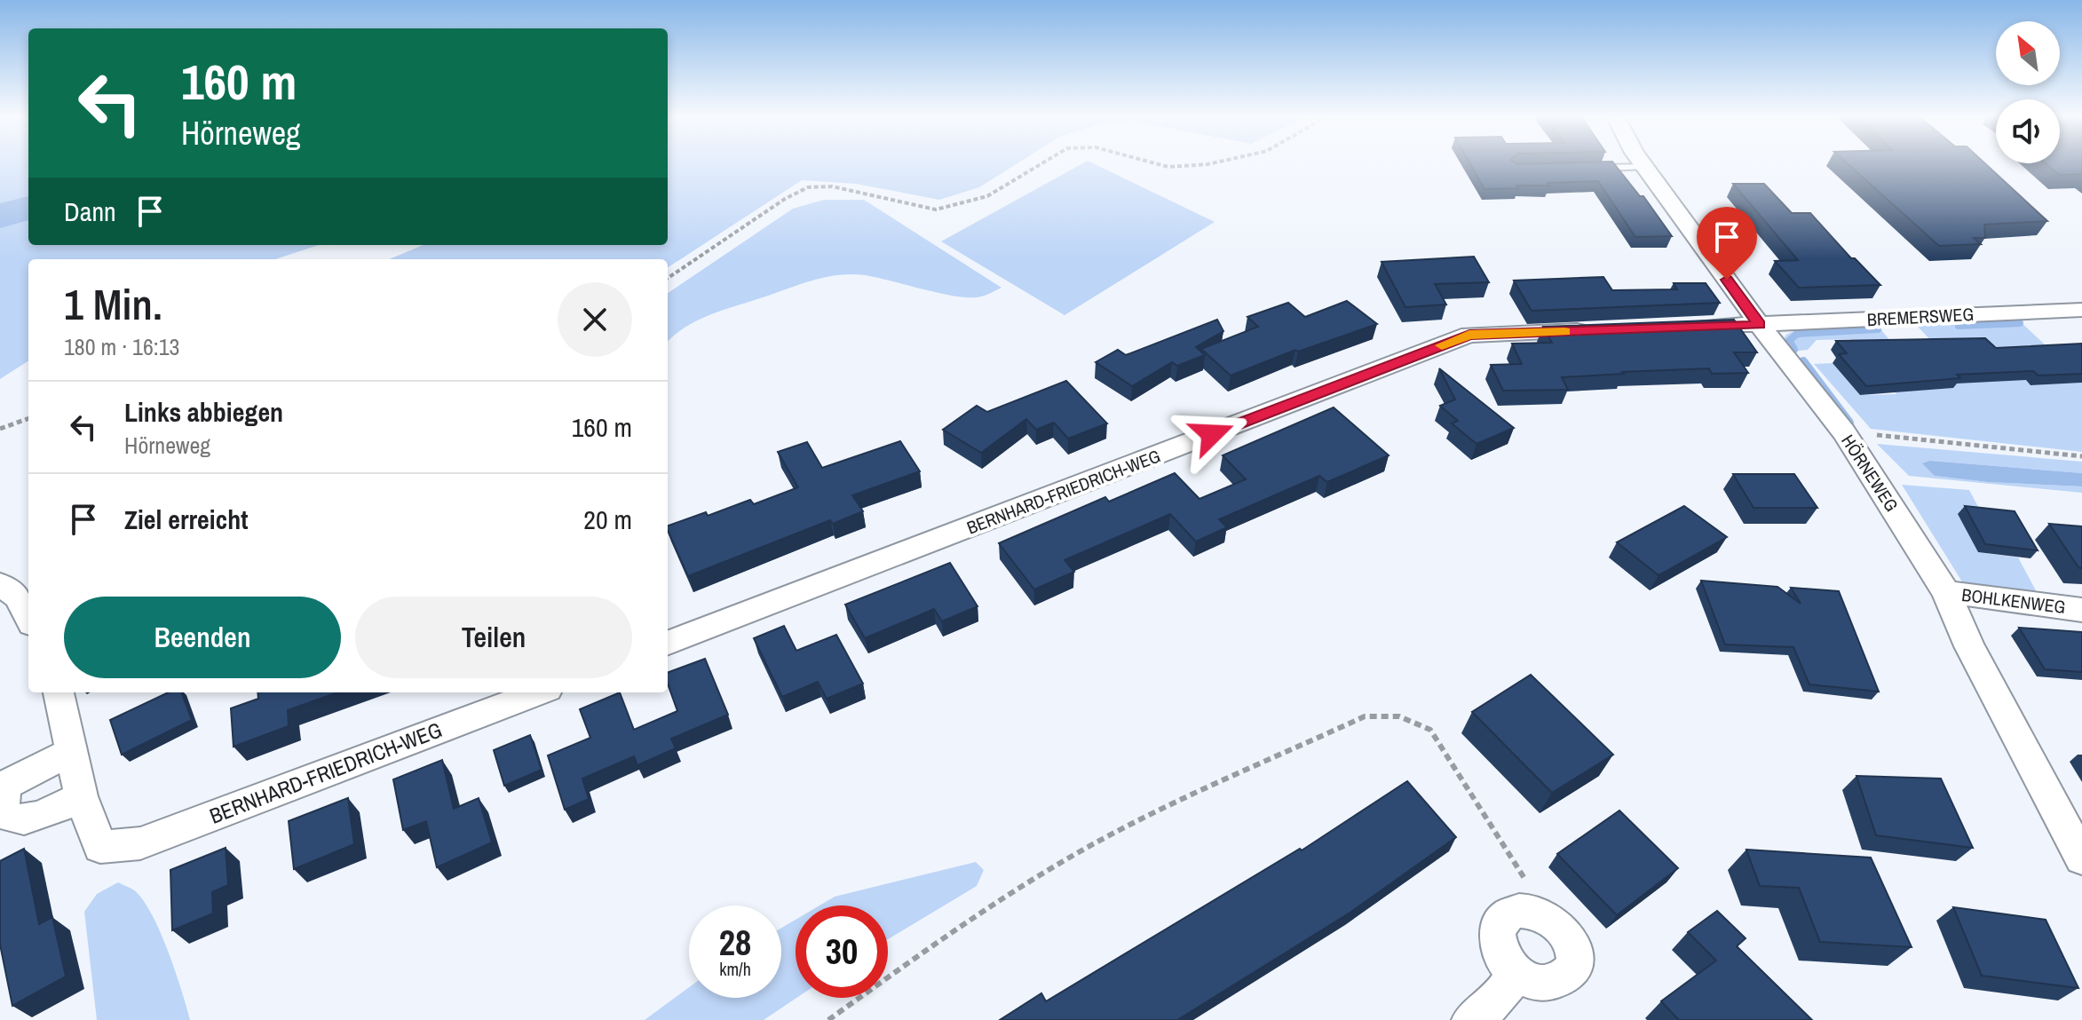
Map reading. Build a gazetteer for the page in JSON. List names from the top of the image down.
{
  "streets": {
    "street": [
      "BREMERSWEG",
      "HÖRNEWEG",
      "BERNHARD-FRIEDRICH-WEG",
      "BOHLKENWEG"
    ]
  },
  "crossings": [
    ["BREMERSWEG", "HÖRNEWEG"],
    ["HÖRNEWEG", "BOHLKENWEG"]
  ],
  "north": "top left",
  "page": {
    "turn": ["160 m", "Hörneweg"],
    "then": "Dann",
    "heading": ["1 Min.", "180 m · 16:13"],
    "list": [
      {
        "name": "Links abbiegen",
        "note": "Hörneweg",
        "value": "160 m"
      },
      {
        "name": "Ziel erreicht",
        "value": "20 m"
      }
    ],
    "buttons": ["Beenden", "Teilen"],
    "speed": "28 km/h",
    "limit": "30"
  }
}
